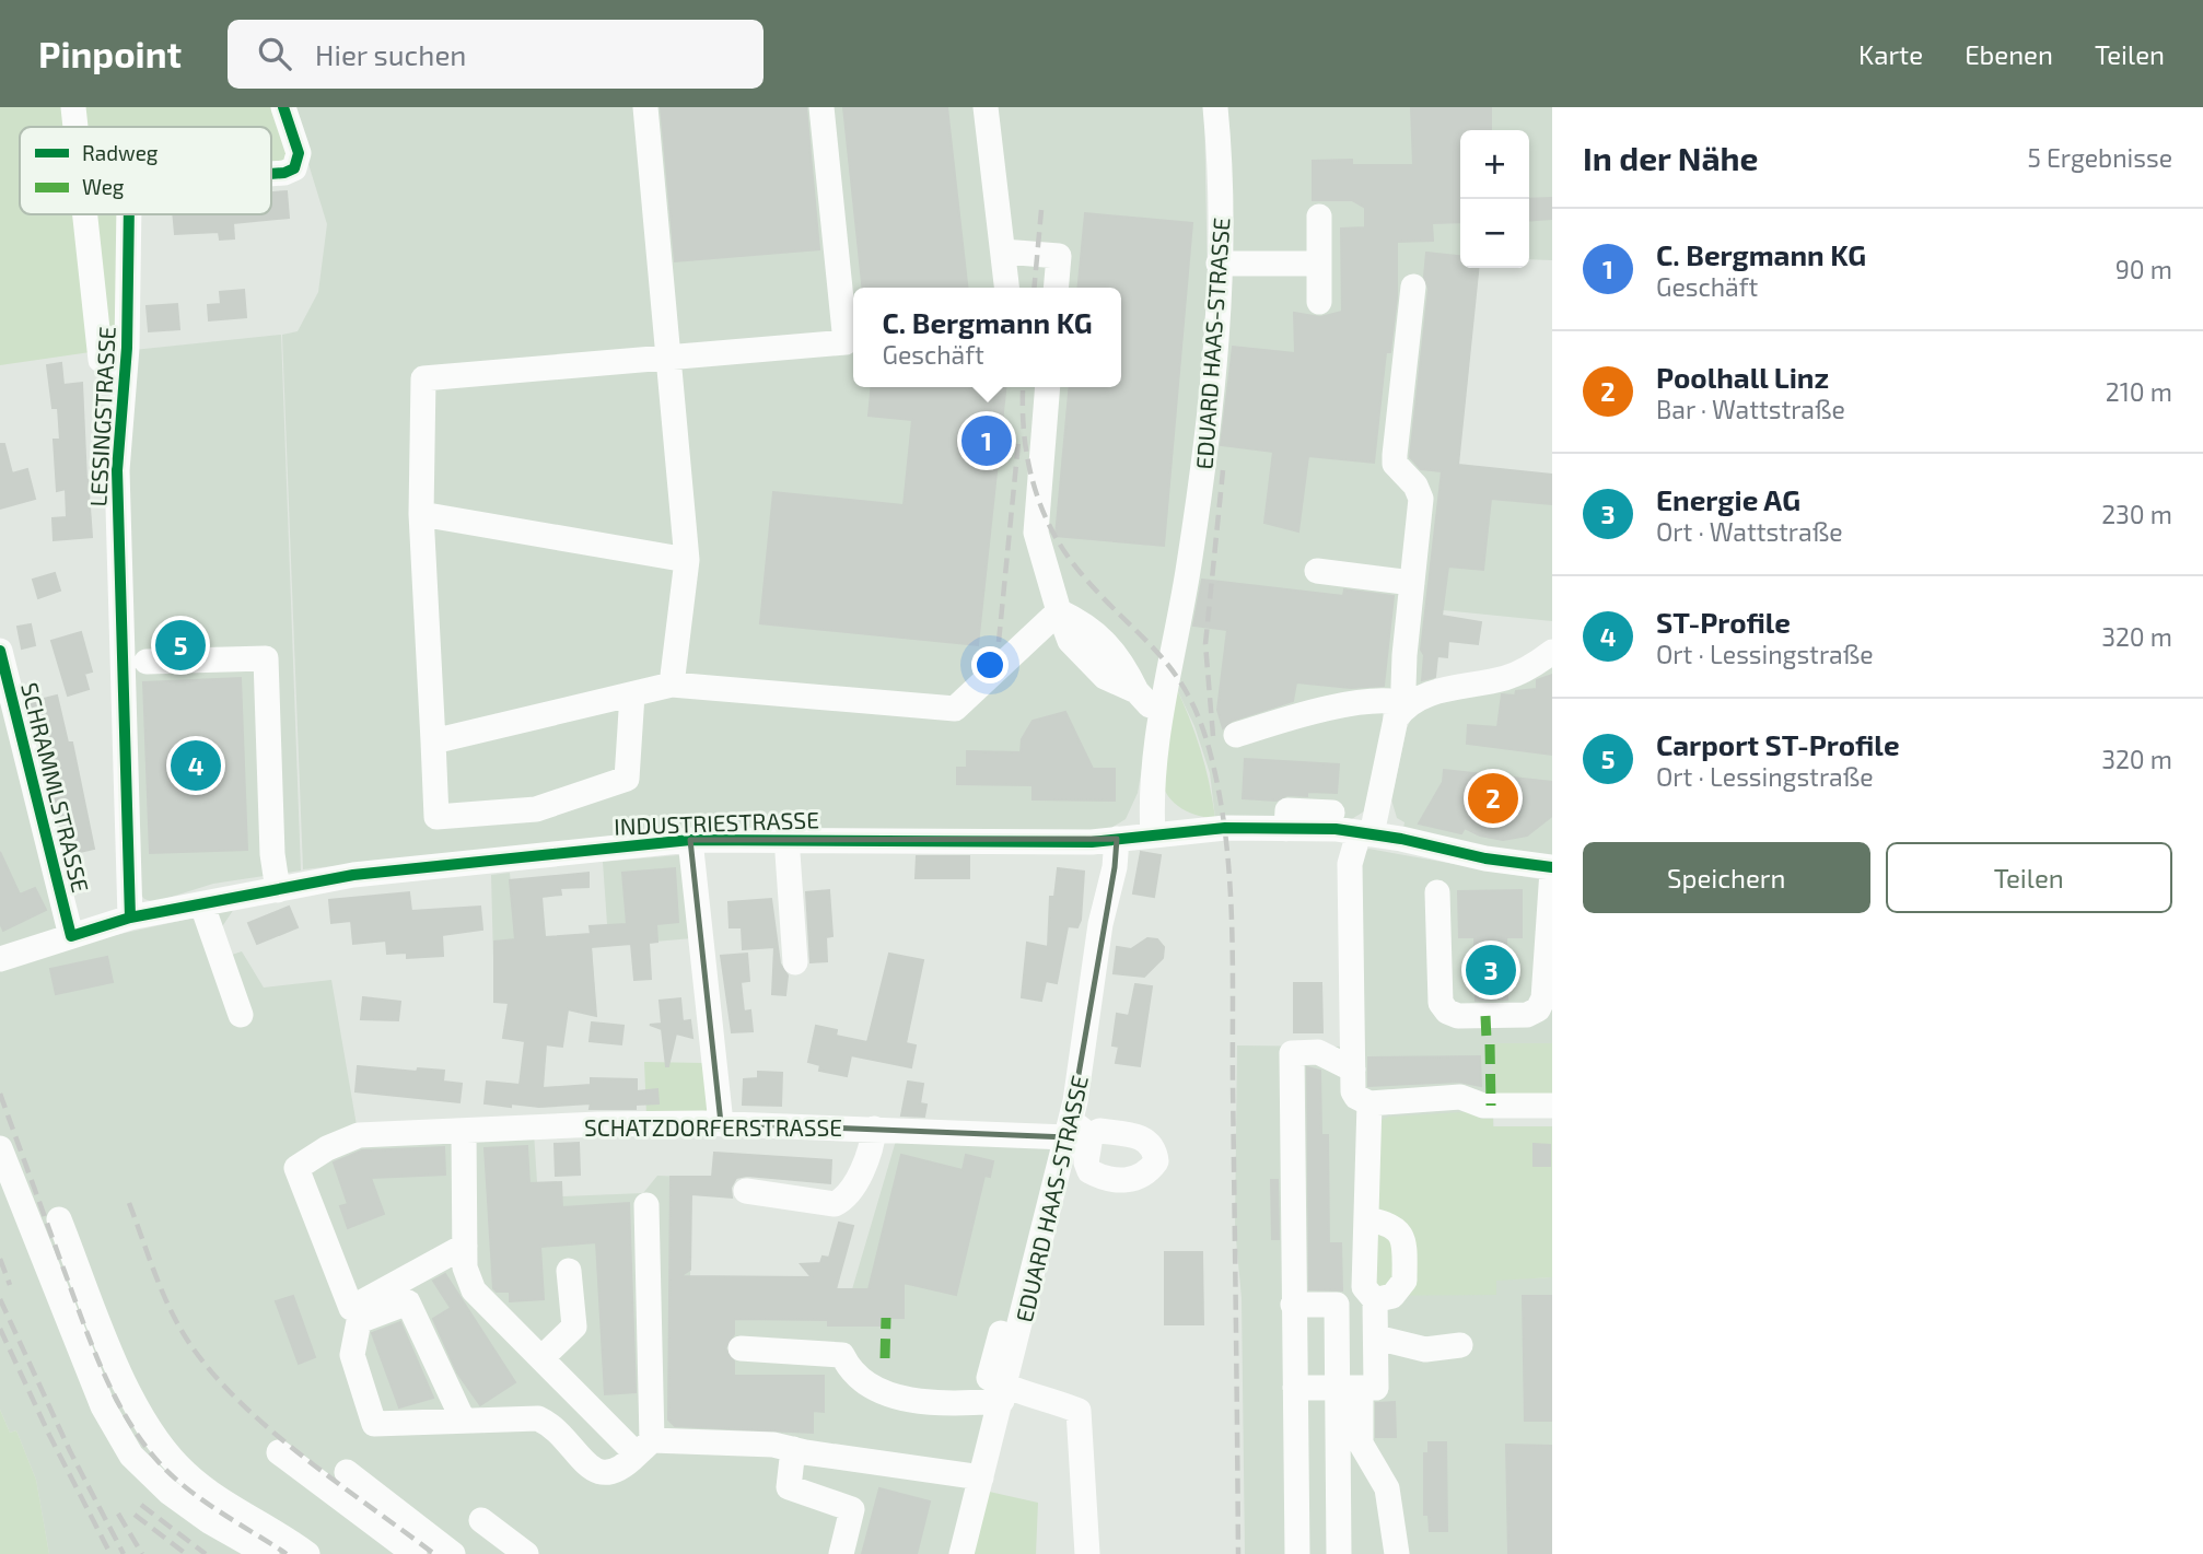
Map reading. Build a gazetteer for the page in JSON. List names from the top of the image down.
{
  "streets": {
    "street": [
      "EDUARD HAAS-STRASSE",
      "LESSINGSTRASSE",
      "SCHRAMMLSTRASSE",
      "INDUSTRIESTRASSE",
      "SCHATZDORFERSTRASSE"
    ]
  },
  "crossings": [
    ["EDUARD HAAS-STRASSE", "INDUSTRIESTRASSE"],
    ["EDUARD HAAS-STRASSE", "SCHATZDORFERSTRASSE"],
    ["LESSINGSTRASSE", "INDUSTRIESTRASSE"],
    ["SCHRAMMLSTRASSE", "INDUSTRIESTRASSE"],
    ["INDUSTRIESTRASSE", "SCHATZDORFERSTRASSE"]
  ],
  "legend": ["Radweg", "Weg"],
  "page": {
    "header": "Pinpoint",
    "search": "Hier suchen",
    "nav": ["Karte", "Ebenen", "Teilen"],
    "heading": ["In der Nähe", "5 Ergebnisse"],
    "map_buttons": ["+", "−"],
    "list": [
      {
        "mark": "1",
        "name": "C. Bergmann KG",
        "note": "Geschäft",
        "value": "90 m"
      },
      {
        "mark": "2",
        "name": "Poolhall Linz",
        "note": "Bar · Wattstraße",
        "value": "210 m"
      },
      {
        "mark": "3",
        "name": "Energie AG",
        "note": "Ort · Wattstraße",
        "value": "230 m"
      },
      {
        "mark": "4",
        "name": "ST-Profile",
        "note": "Ort · Lessingstraße",
        "value": "320 m"
      },
      {
        "mark": "5",
        "name": "Carport ST-Profile",
        "note": "Ort · Lessingstraße",
        "value": "320 m"
      }
    ],
    "popup": ["C. Bergmann KG", "Geschäft"],
    "pins": [
      "1",
      "5",
      "4",
      "2",
      "3"
    ],
    "buttons": ["Speichern", "Teilen"]
  }
}
